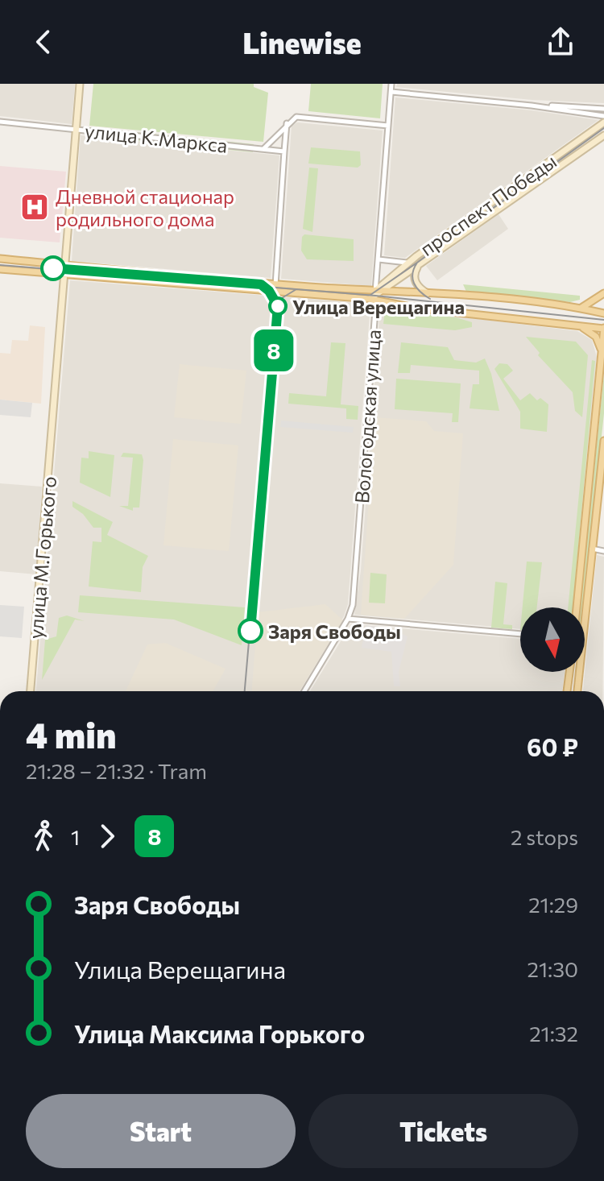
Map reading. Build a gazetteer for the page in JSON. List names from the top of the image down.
{
  "streets": {
    "street": [
      "улица К.Маркса",
      "проспект Победы",
      "Вологодская улица",
      "улица М.Горького"
    ]
  },
  "crossings": [
    ["улица К.Маркса", "улица М.Горького"],
    ["проспект Победы", "Вологодская улица"]
  ],
  "places": {
    "hospital": ["Дневной стационар родильного дома"],
    "other": ["Улица Верещагина", "Заря Свободы"]
  },
  "lines": ["tram line 8"],
  "north": "bottom",
  "page": {
    "header": "Linewise",
    "on_map": "8",
    "heading": ["4 min", "21:28 – 21:32 · Tram", "60 ₽"],
    "legs": ["1", "8", "2 stops"],
    "list": [
      {
        "name": "Заря Свободы",
        "value": "21:29"
      },
      {
        "name": "Улица Верещагина",
        "value": "21:30"
      },
      {
        "name": "Улица Максима Горького",
        "value": "21:32"
      }
    ],
    "buttons": ["Start", "Tickets"]
  }
}
